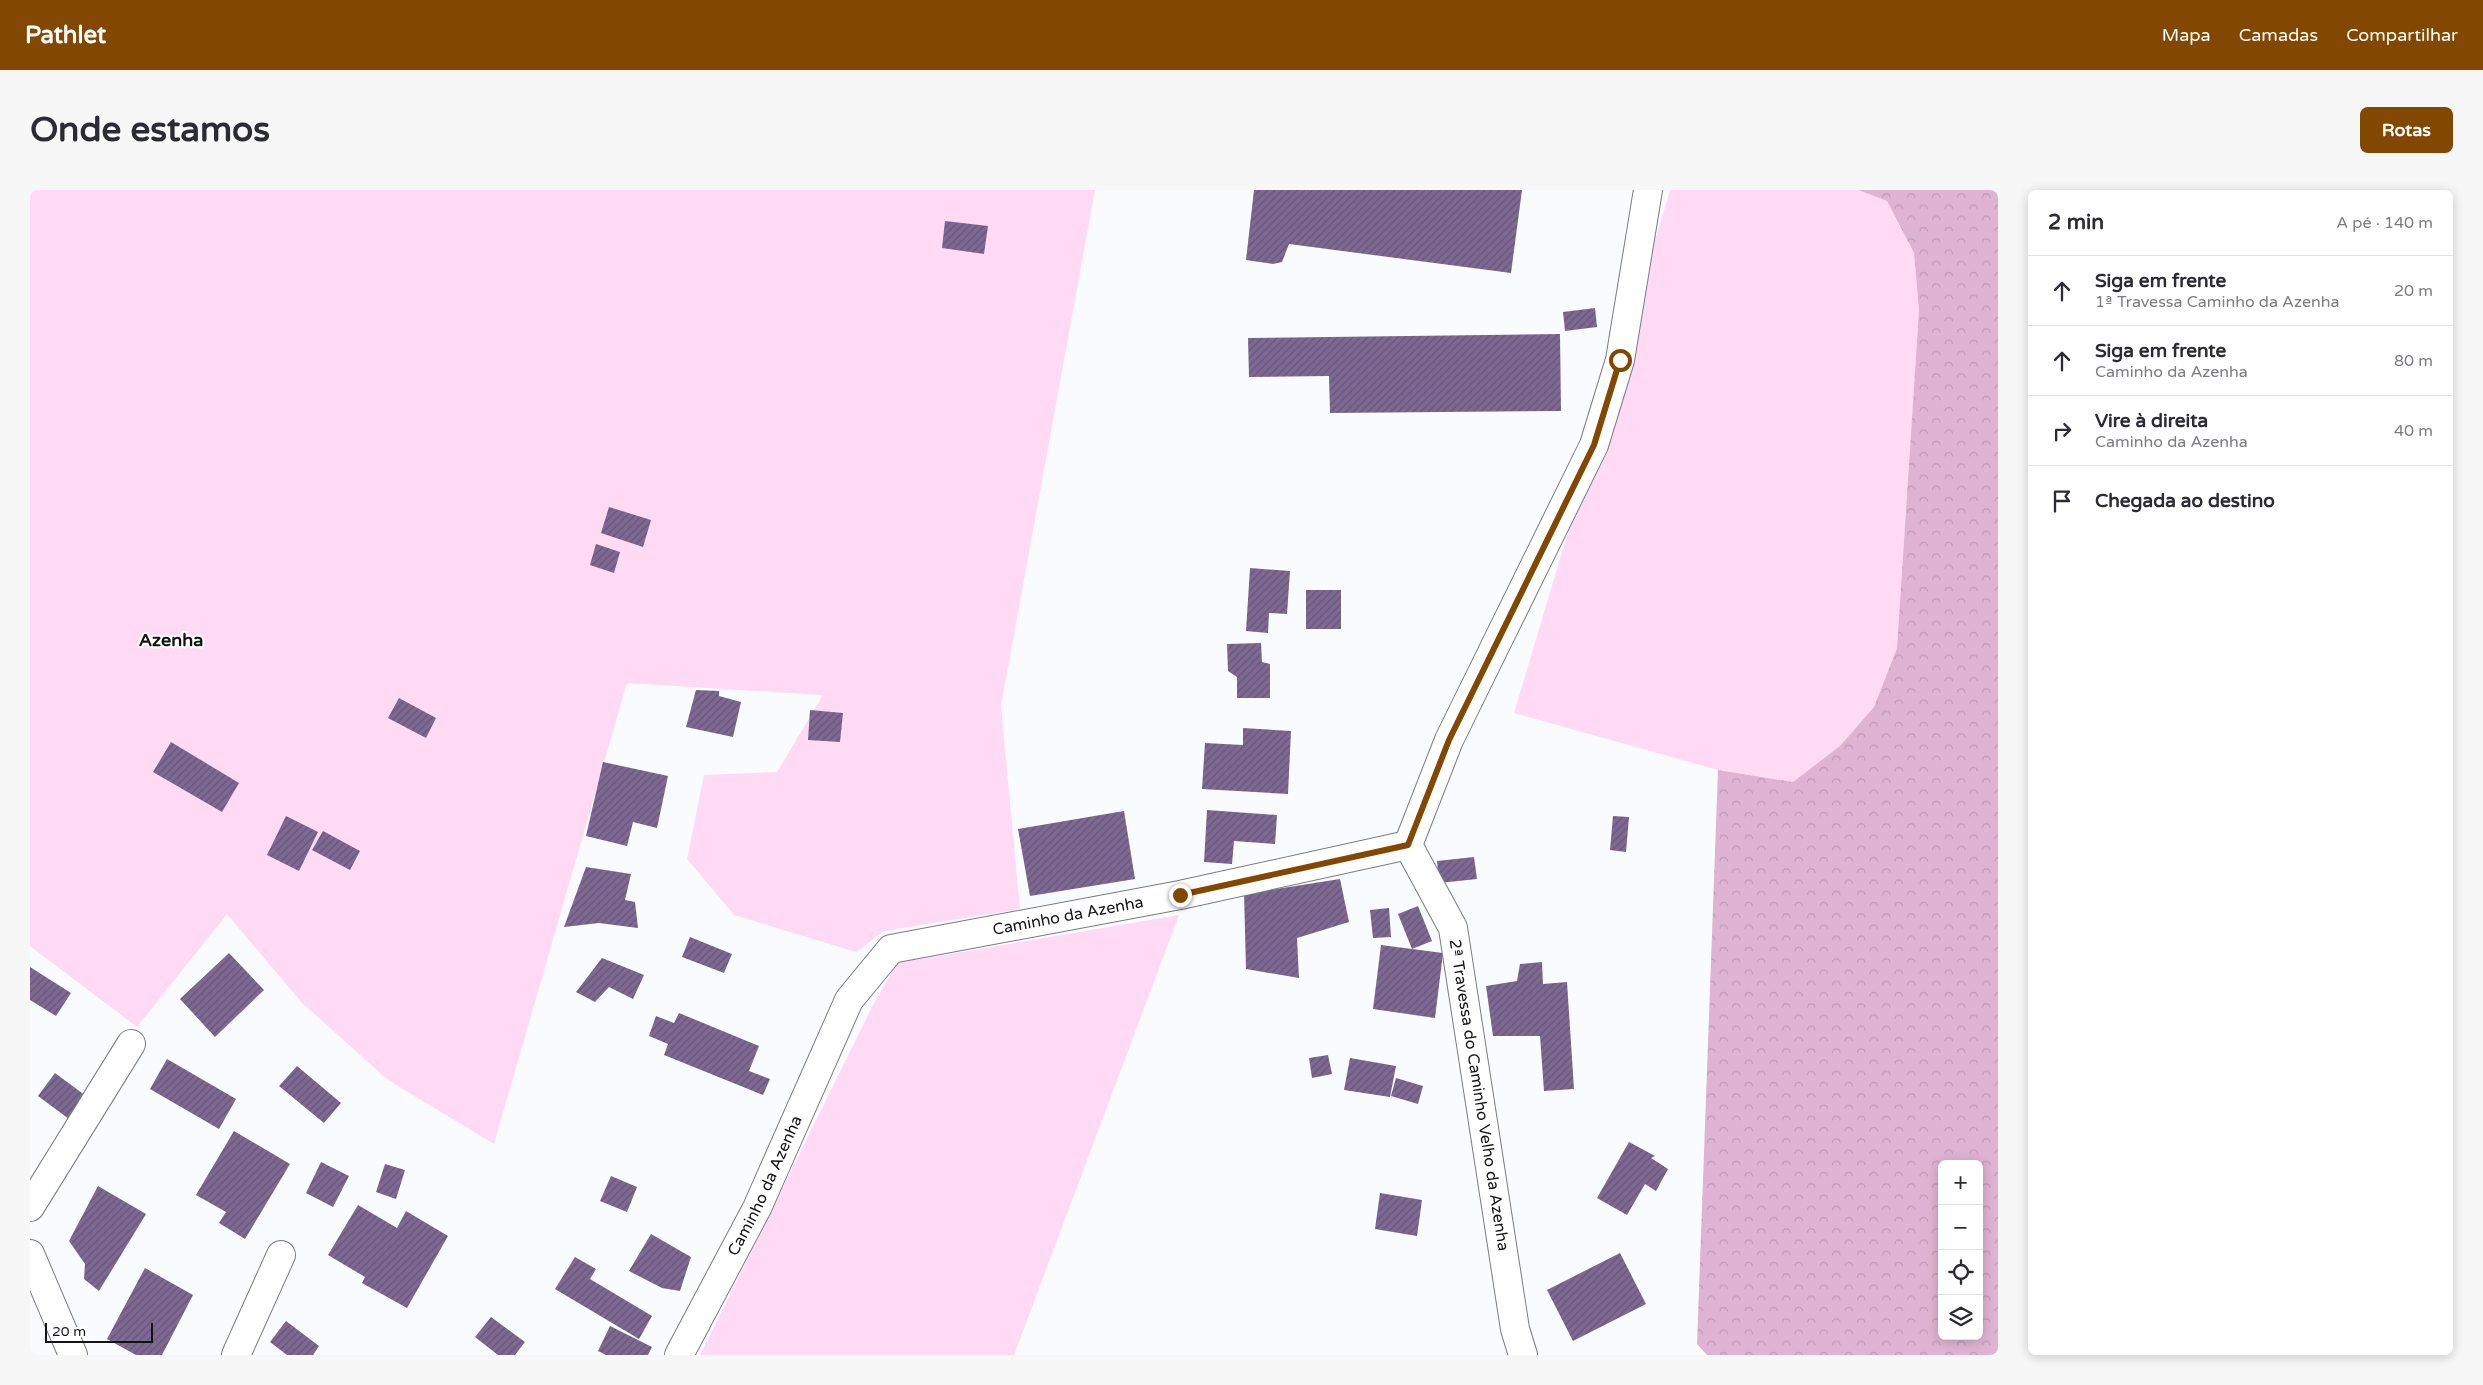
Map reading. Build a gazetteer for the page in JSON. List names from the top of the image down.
{
  "streets": {
    "street": ["Caminho da Azenha", "2ª Travessa do Caminho Velho da Azenha"]
  },
  "crossings": [
    ["Caminho da Azenha", "2ª Travessa do Caminho Velho da Azenha"]
  ],
  "districts": ["Azenha"],
  "scale_bar": "20 m",
  "page": {
    "header": "Pathlet",
    "nav": ["Mapa", "Camadas", "Compartilhar"],
    "buttons": "Rotas",
    "title": "Onde estamos",
    "heading": ["2 min", "A pé · 140 m"],
    "list": [
      ["Siga em frente", "1ª Travessa Caminho da Azenha", "20 m"],
      ["Siga em frente", "Caminho da Azenha", "80 m"],
      ["Vire à direita", "Caminho da Azenha", "40 m"],
      "Chegada ao destino"
    ],
    "map_buttons": ["+", "−"],
    "scale": "20 m"
  }
}
